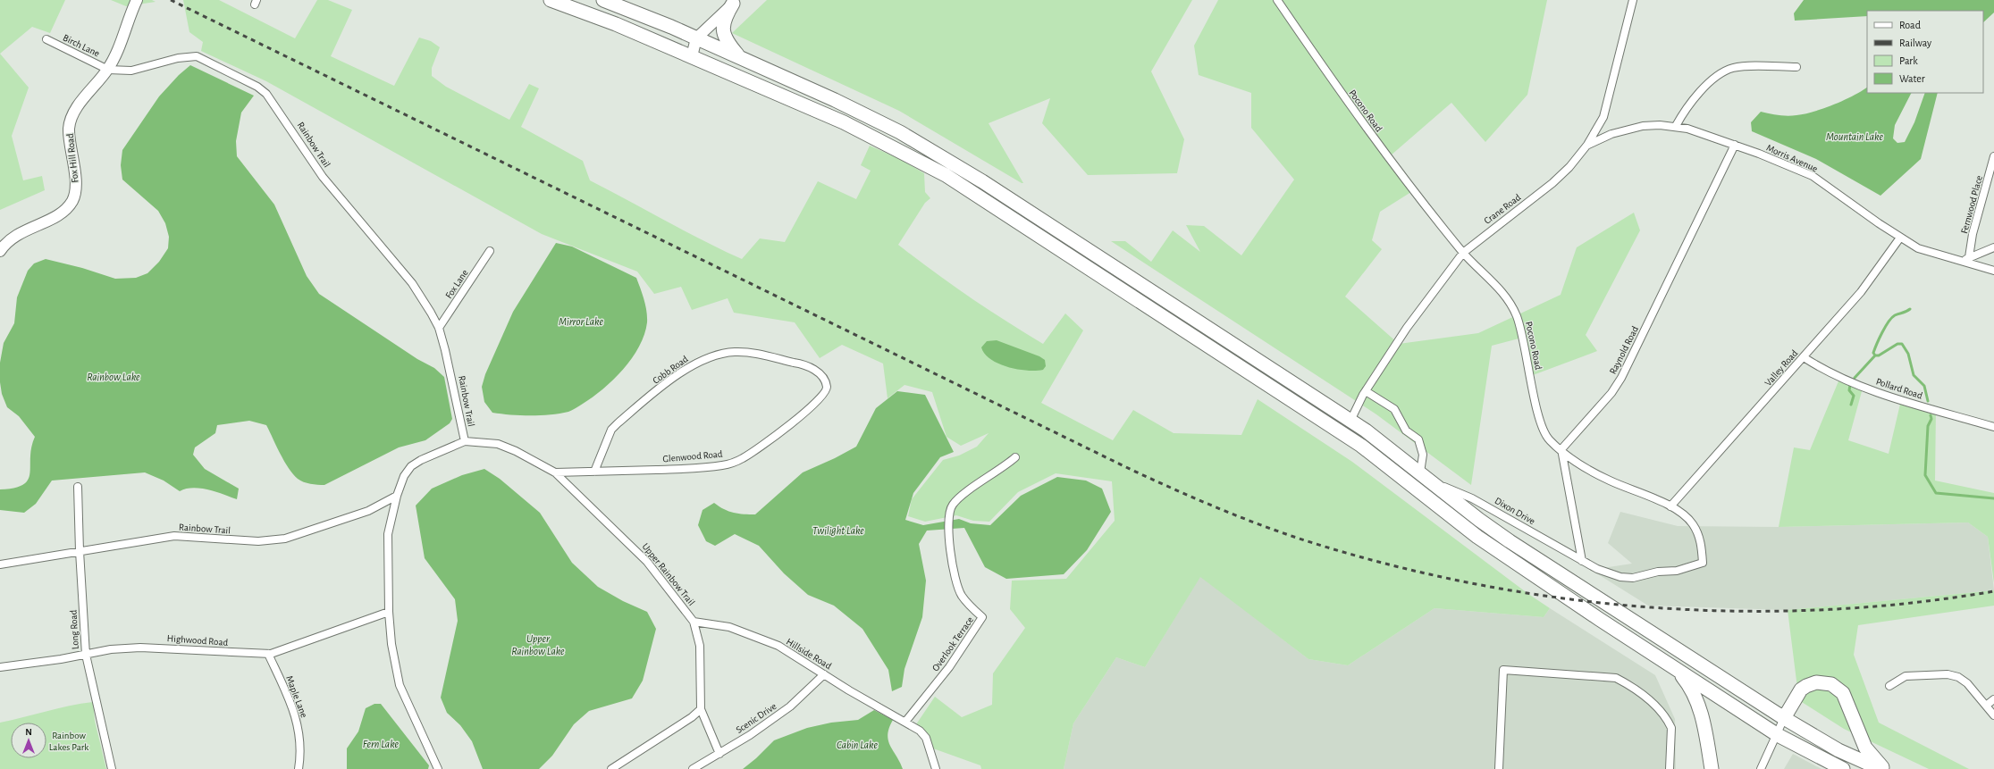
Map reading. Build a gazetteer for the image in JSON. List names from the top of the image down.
{
  "streets": {
    "street": [
      "Birch Lane",
      "Pocono Road",
      "Rainbow Trail",
      "Fox Hill Road",
      "Morris Avenue",
      "Fernwood Place",
      "Crane Road",
      "Fox Lane",
      "Raynold Road",
      "Valley Road",
      "Cobb Road",
      "Pollard Road",
      "Glenwood Road",
      "Dixon Drive",
      "Upper Rainbow Trail",
      "Long Road",
      "Highwood Road",
      "Overlook Terrace",
      "Hillside Road",
      "Maple Lane",
      "Scenic Drive"
    ]
  },
  "crossings": [
    ["Birch Lane", "Rainbow Trail"],
    ["Birch Lane", "Fox Hill Road"],
    ["Pocono Road", "Crane Road"],
    ["Pocono Road", "Raynold Road"],
    ["Pocono Road", "Valley Road"],
    ["Pocono Road", "Dixon Drive"],
    ["Rainbow Trail", "Fox Hill Road"],
    ["Rainbow Trail", "Fox Lane"],
    ["Rainbow Trail", "Upper Rainbow Trail"],
    ["Rainbow Trail", "Long Road"],
    ["Morris Avenue", "Crane Road"],
    ["Morris Avenue", "Raynold Road"],
    ["Morris Avenue", "Valley Road"],
    ["Valley Road", "Pollard Road"],
    ["Cobb Road", "Glenwood Road"],
    ["Glenwood Road", "Upper Rainbow Trail"],
    ["Upper Rainbow Trail", "Hillside Road"],
    ["Long Road", "Highwood Road"],
    ["Highwood Road", "Maple Lane"],
    ["Overlook Terrace", "Hillside Road"],
    ["Hillside Road", "Scenic Drive"]
  ],
  "water": [
    "Mountain Lake",
    "Mirror Lake",
    "Rainbow Lake",
    "Twilight Lake",
    "Upper Rainbow Lake",
    "Fern Lake",
    "Cabin Lake"
  ],
  "parks": ["Rainbow Lakes Park"],
  "legend": [
    "Road",
    "Railway",
    "Park",
    "Water"
  ],
  "north": "top"
}
